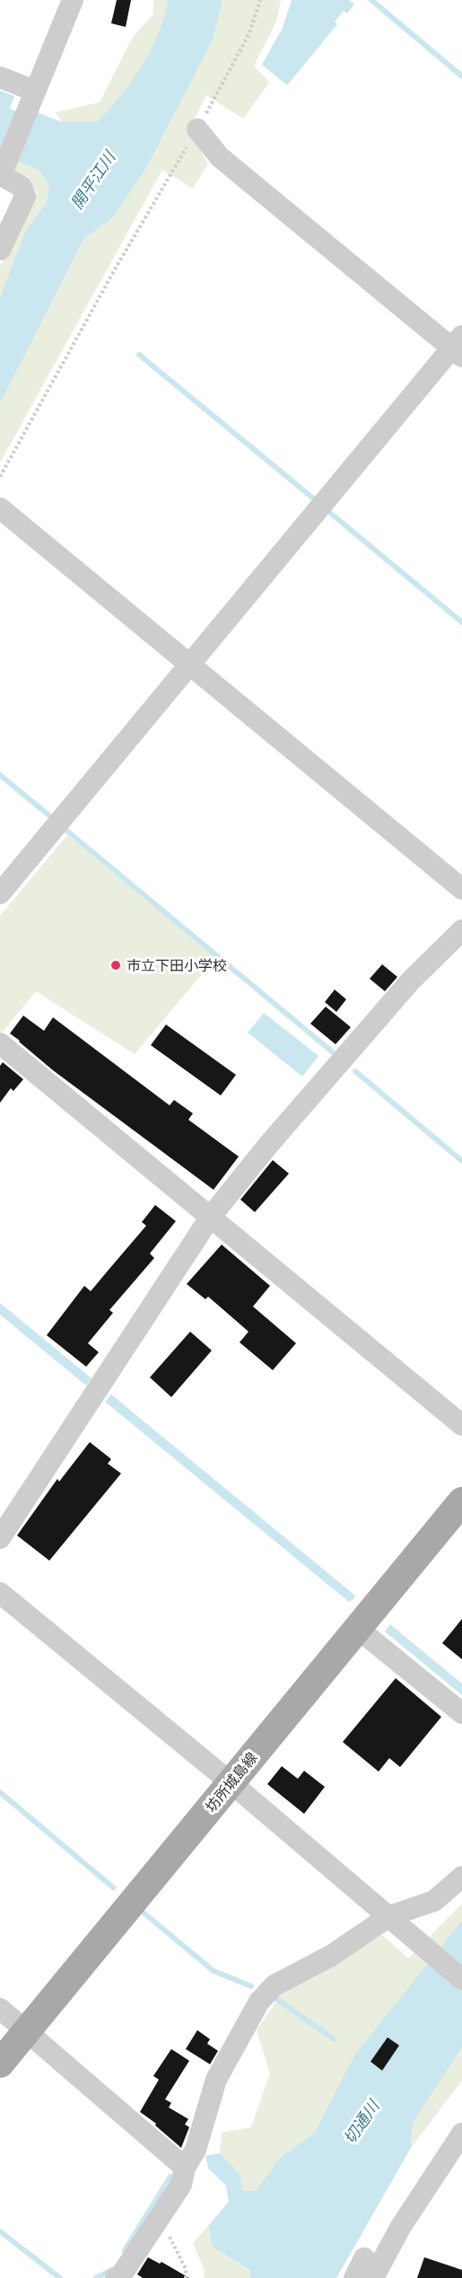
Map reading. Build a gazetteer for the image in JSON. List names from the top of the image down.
{
  "streets": {
    "main road": ["坊所城島線"]
  },
  "water": ["開平江川", "切通川"],
  "places": ["市立下田小学校"]
}
